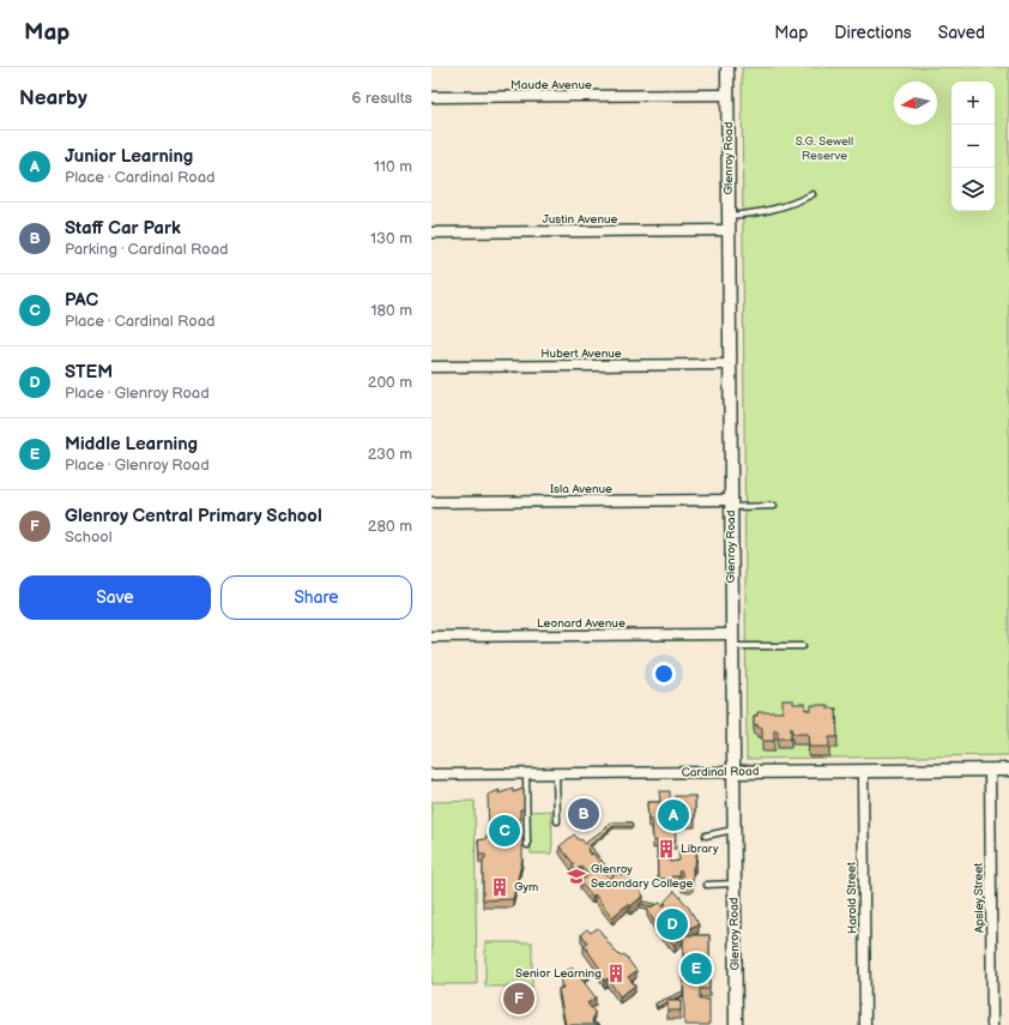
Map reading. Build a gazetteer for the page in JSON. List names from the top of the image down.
{
  "streets": {
    "street": [
      "Maude Avenue",
      "Glenroy Road",
      "Justin Avenue",
      "Hubert Avenue",
      "Isla Avenue",
      "Leonard Avenue",
      "Cardinal Road",
      "Harold Street",
      "Apsley Street"
    ]
  },
  "crossings": [
    ["Maude Avenue", "Glenroy Road"],
    ["Glenroy Road", "Justin Avenue"],
    ["Glenroy Road", "Hubert Avenue"],
    ["Glenroy Road", "Isla Avenue"],
    ["Glenroy Road", "Leonard Avenue"],
    ["Glenroy Road", "Cardinal Road"],
    ["Cardinal Road", "Harold Street"],
    ["Cardinal Road", "Apsley Street"]
  ],
  "parks": ["S.G. Sewell Reserve"],
  "places": {
    "building": ["Library", "Gym", "Senior Learning"],
    "school or university": ["Glenroy Secondary College"]
  },
  "north": "left",
  "page": {
    "header": "Map",
    "nav": ["Map", "Directions", "Saved"],
    "heading": ["Nearby", "6 results"],
    "map_buttons": ["+", "−"],
    "list": [
      {
        "mark": "A",
        "name": "Junior Learning",
        "note": "Place · Cardinal Road",
        "value": "110 m"
      },
      {
        "mark": "B",
        "name": "Staff Car Park",
        "note": "Parking · Cardinal Road",
        "value": "130 m"
      },
      {
        "mark": "C",
        "name": "PAC",
        "note": "Place · Cardinal Road",
        "value": "180 m"
      },
      {
        "mark": "D",
        "name": "STEM",
        "note": "Place · Glenroy Road",
        "value": "200 m"
      },
      {
        "mark": "E",
        "name": "Middle Learning",
        "note": "Place · Glenroy Road",
        "value": "230 m"
      },
      {
        "mark": "F",
        "name": "Glenroy Central Primary School",
        "note": "School",
        "value": "280 m"
      }
    ],
    "buttons": ["Save", "Share"],
    "pins": [
      "B",
      "A",
      "C",
      "D",
      "E",
      "F"
    ]
  }
}
